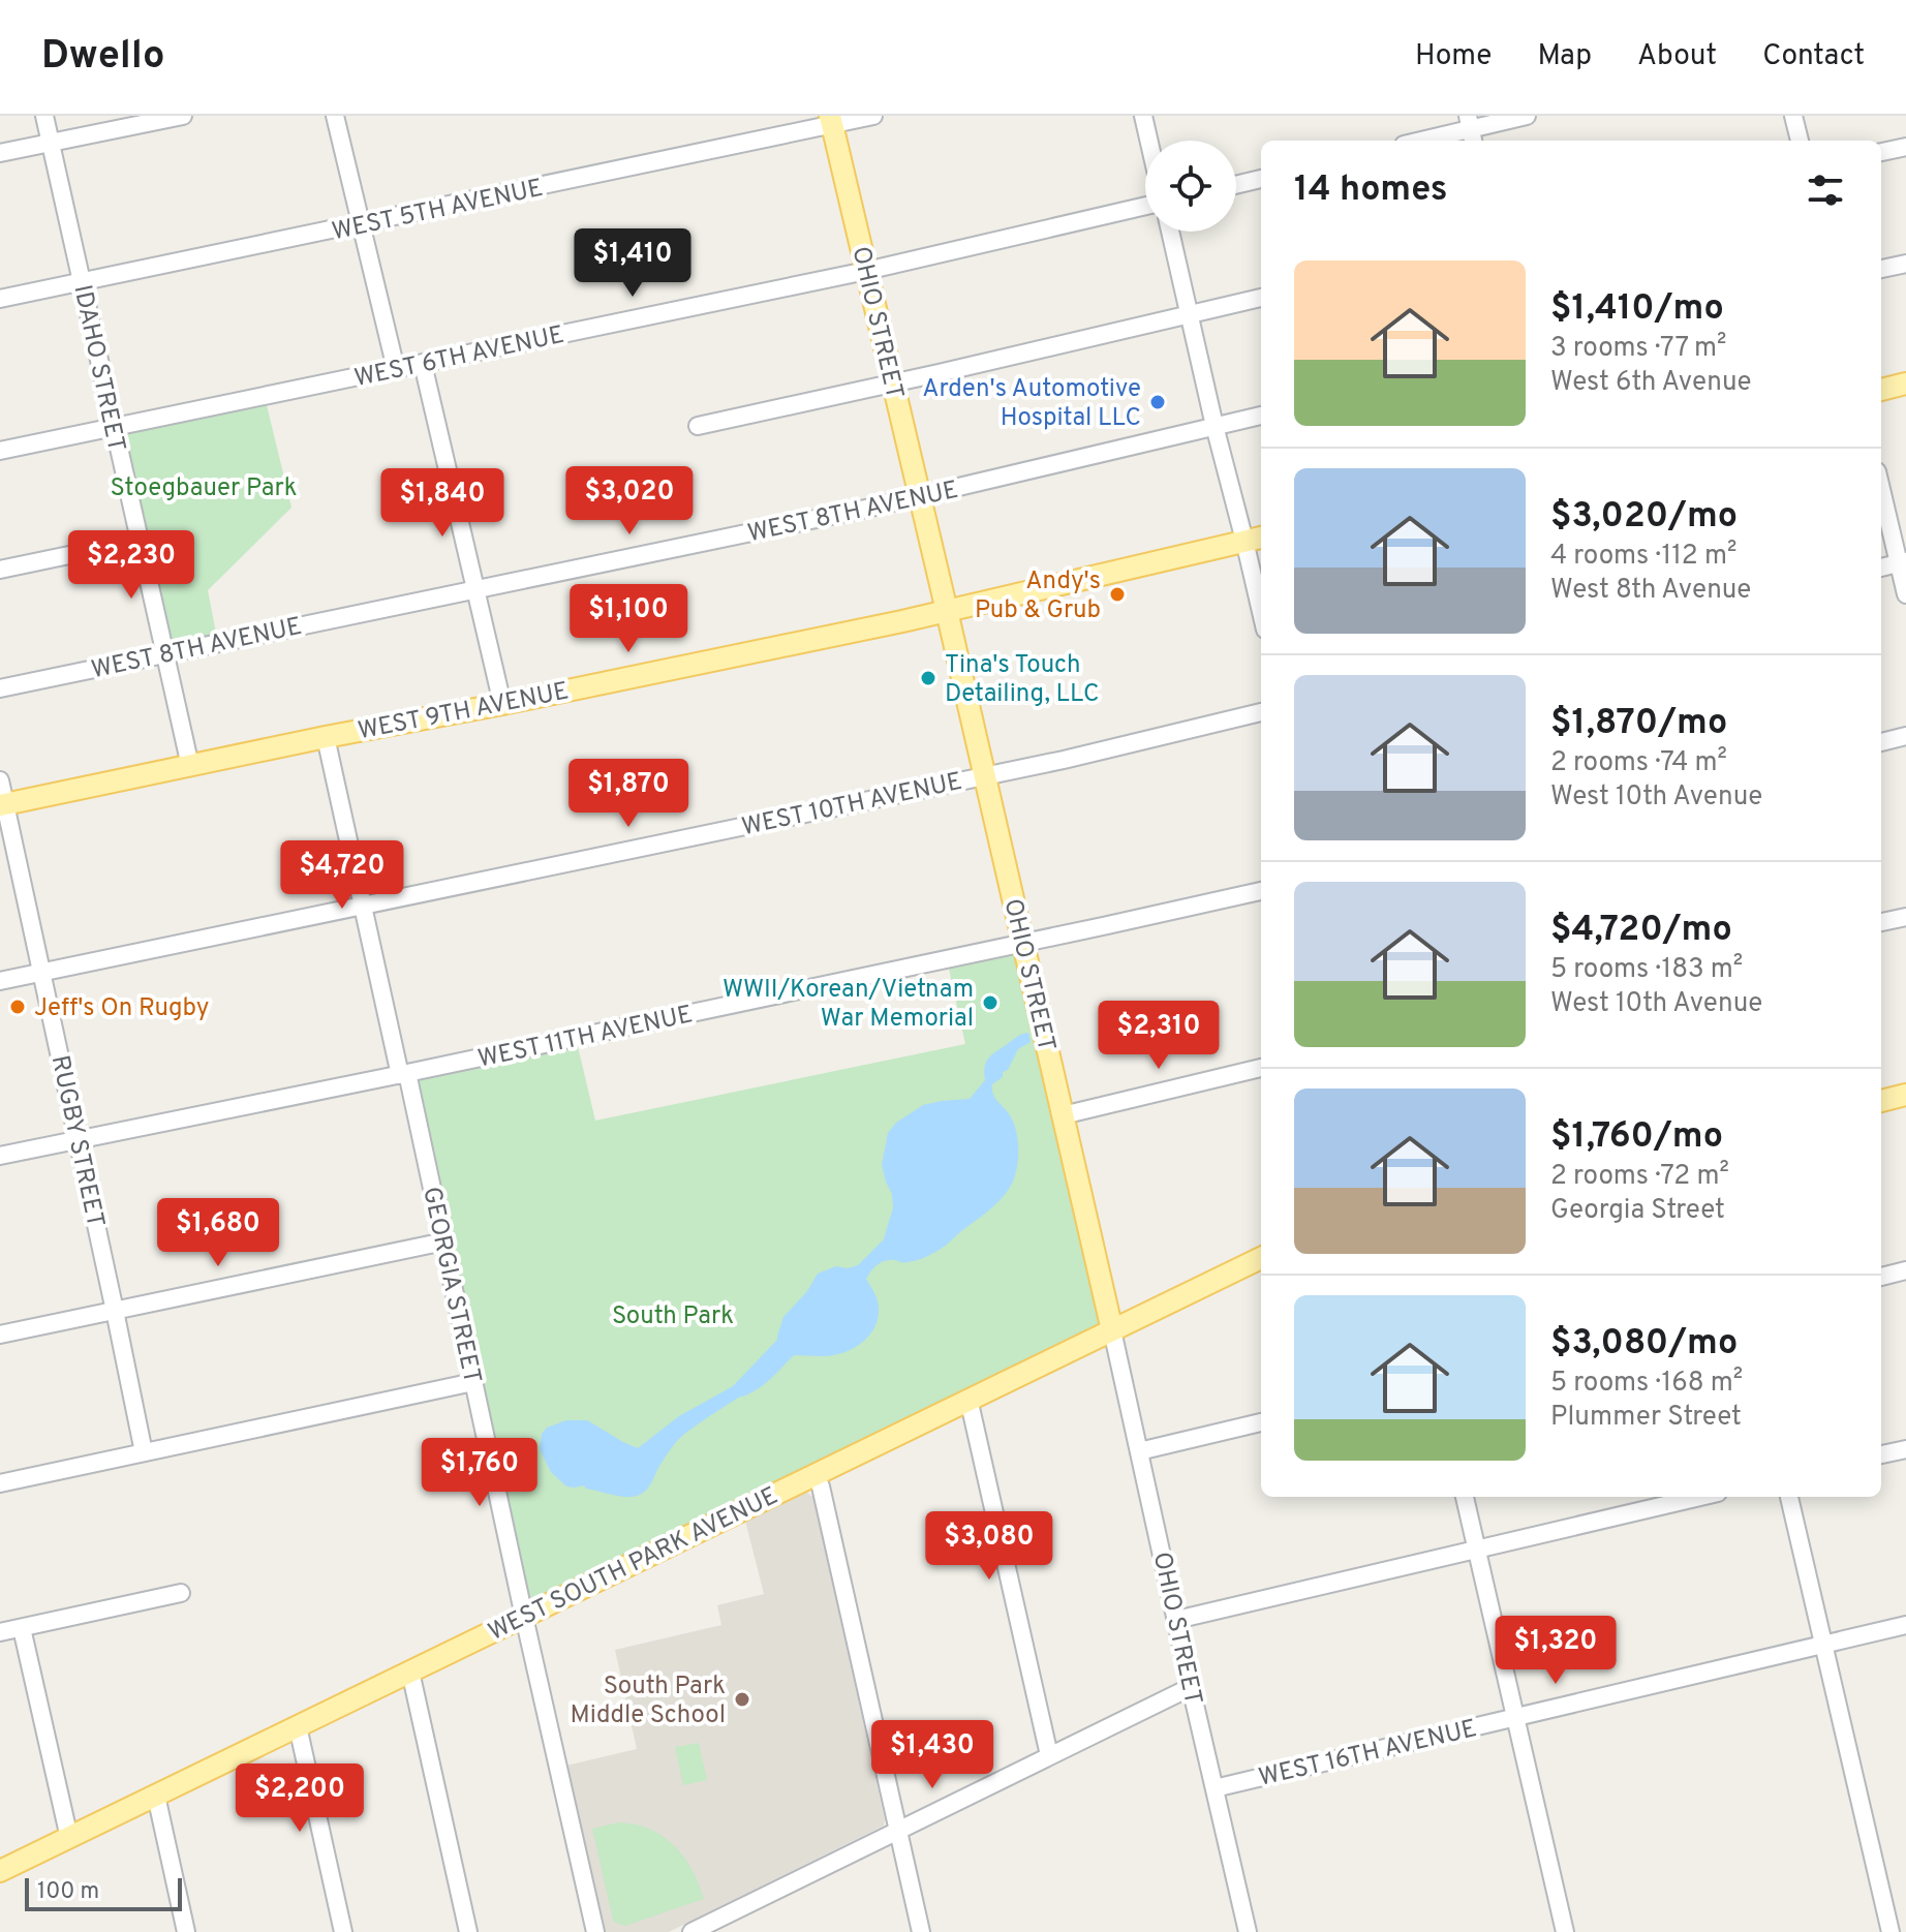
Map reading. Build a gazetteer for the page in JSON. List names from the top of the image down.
{
  "streets": {
    "main road": ["OHIO STREET", "WEST 9TH AVENUE", "WEST SOUTH PARK AVENUE"],
    "street": [
      "WEST 5TH AVENUE",
      "WEST 6TH AVENUE",
      "IDAHO STREET",
      "WEST 8TH AVENUE",
      "WEST 10TH AVENUE",
      "WEST 11TH AVENUE",
      "RUGBY STREET",
      "GEORGIA STREET",
      "WEST 16TH AVENUE"
    ]
  },
  "crossings": [
    ["WEST 5TH AVENUE", "OHIO STREET"],
    ["WEST 5TH AVENUE", "IDAHO STREET"],
    ["OHIO STREET", "WEST 6TH AVENUE"],
    ["OHIO STREET", "WEST 8TH AVENUE"],
    ["OHIO STREET", "WEST 9TH AVENUE"],
    ["OHIO STREET", "WEST 10TH AVENUE"],
    ["OHIO STREET", "WEST 11TH AVENUE"],
    ["OHIO STREET", "WEST SOUTH PARK AVENUE"],
    ["OHIO STREET", "WEST 16TH AVENUE"],
    ["WEST 6TH AVENUE", "IDAHO STREET"],
    ["IDAHO STREET", "WEST 8TH AVENUE"],
    ["IDAHO STREET", "WEST 9TH AVENUE"],
    ["WEST 9TH AVENUE", "RUGBY STREET"],
    ["WEST 9TH AVENUE", "GEORGIA STREET"],
    ["WEST 10TH AVENUE", "RUGBY STREET"],
    ["WEST 10TH AVENUE", "GEORGIA STREET"],
    ["WEST 11TH AVENUE", "RUGBY STREET"],
    ["WEST 11TH AVENUE", "GEORGIA STREET"],
    ["GEORGIA STREET", "WEST SOUTH PARK AVENUE"]
  ],
  "parks": ["Stoegbauer Park", "South Park"],
  "places": [
    "Arden's Automotive Hospital LLC",
    "Andy's Pub & Grub",
    "Tina's Touch Detailing, LLC",
    "WWII/Korean/Vietnam War Memorial",
    "Jeff's On Rugby",
    "South Park Middle School"
  ],
  "scale_bar": "100 m",
  "page": {
    "header": "Dwello",
    "nav": [
      "Home",
      "Map",
      "About",
      "Contact"
    ],
    "heading": "14 homes",
    "price": [
      "$1,410",
      "$3,020",
      "$1,840",
      "$2,230",
      "$1,100",
      "$1,870",
      "$4,720",
      "$2,310",
      "$1,680",
      "$1,760",
      "$3,080",
      "$1,320",
      "$1,430",
      "$2,200"
    ],
    "list": [
      {
        "name": "$1,410/mo",
        "note": "3 rooms · 77 m² · West 6th Avenue"
      },
      {
        "name": "$3,020/mo",
        "note": "4 rooms · 112 m² · West 8th Avenue"
      },
      {
        "name": "$1,870/mo",
        "note": "2 rooms · 74 m² · West 10th Avenue"
      },
      {
        "name": "$4,720/mo",
        "note": "5 rooms · 183 m² · West 10th Avenue"
      },
      {
        "name": "$1,760/mo",
        "note": "2 rooms · 72 m² · Georgia Street"
      },
      {
        "name": "$3,080/mo",
        "note": "5 rooms · 168 m² · Plummer Street"
      }
    ],
    "scale": "100 m"
  }
}
